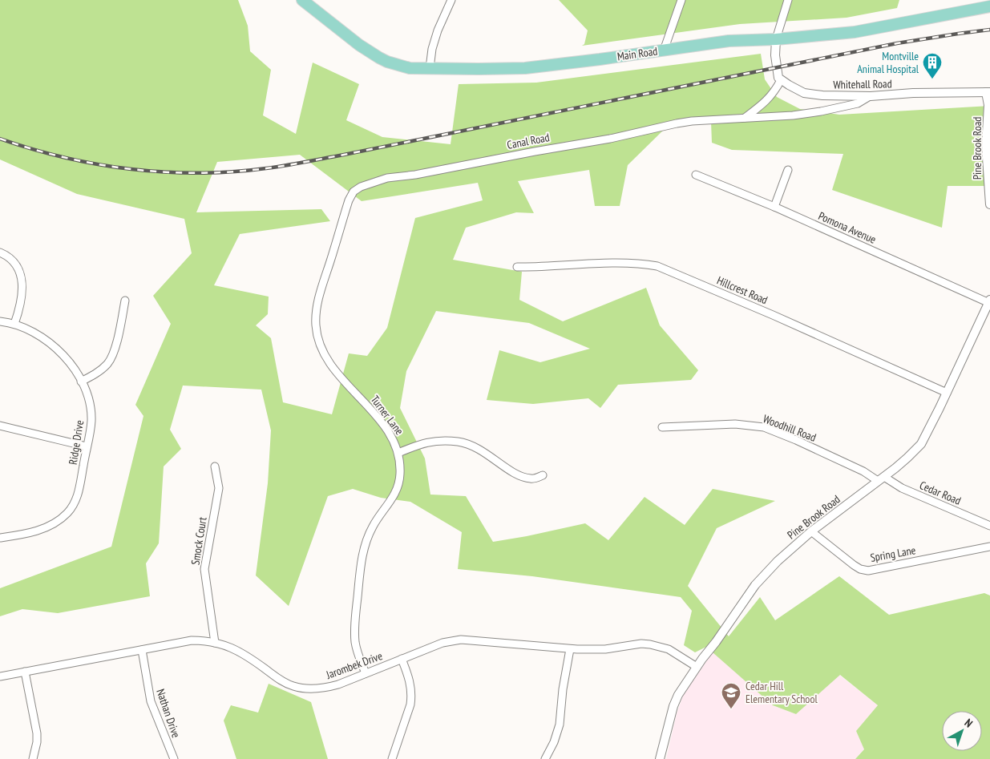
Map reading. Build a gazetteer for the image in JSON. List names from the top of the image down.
{
  "streets": {
    "main road": ["Main Road"],
    "street": [
      "Whitehall Road",
      "Canal Road",
      "Pine Brook Road",
      "Pomona Avenue",
      "Hillcrest Road",
      "Turner Lane",
      "Woodhill Road",
      "Ridge Drive",
      "Cedar Road",
      "Smock Court",
      "Spring Lane",
      "Jarombek Drive",
      "Nathan Drive"
    ]
  },
  "crossings": [
    ["Whitehall Road", "Canal Road"],
    ["Whitehall Road", "Pine Brook Road"],
    ["Canal Road", "Turner Lane"],
    ["Pine Brook Road", "Pomona Avenue"],
    ["Pine Brook Road", "Hillcrest Road"],
    ["Pine Brook Road", "Woodhill Road"],
    ["Pine Brook Road", "Cedar Road"],
    ["Pine Brook Road", "Spring Lane"],
    ["Pine Brook Road", "Jarombek Drive"],
    ["Turner Lane", "Jarombek Drive"],
    ["Woodhill Road", "Cedar Road"],
    ["Smock Court", "Jarombek Drive"],
    ["Jarombek Drive", "Nathan Drive"]
  ],
  "places": {
    "building": ["Montville Animal Hospital"],
    "school or university": ["Cedar Hill Elementary School"]
  },
  "north": "top right"
}
